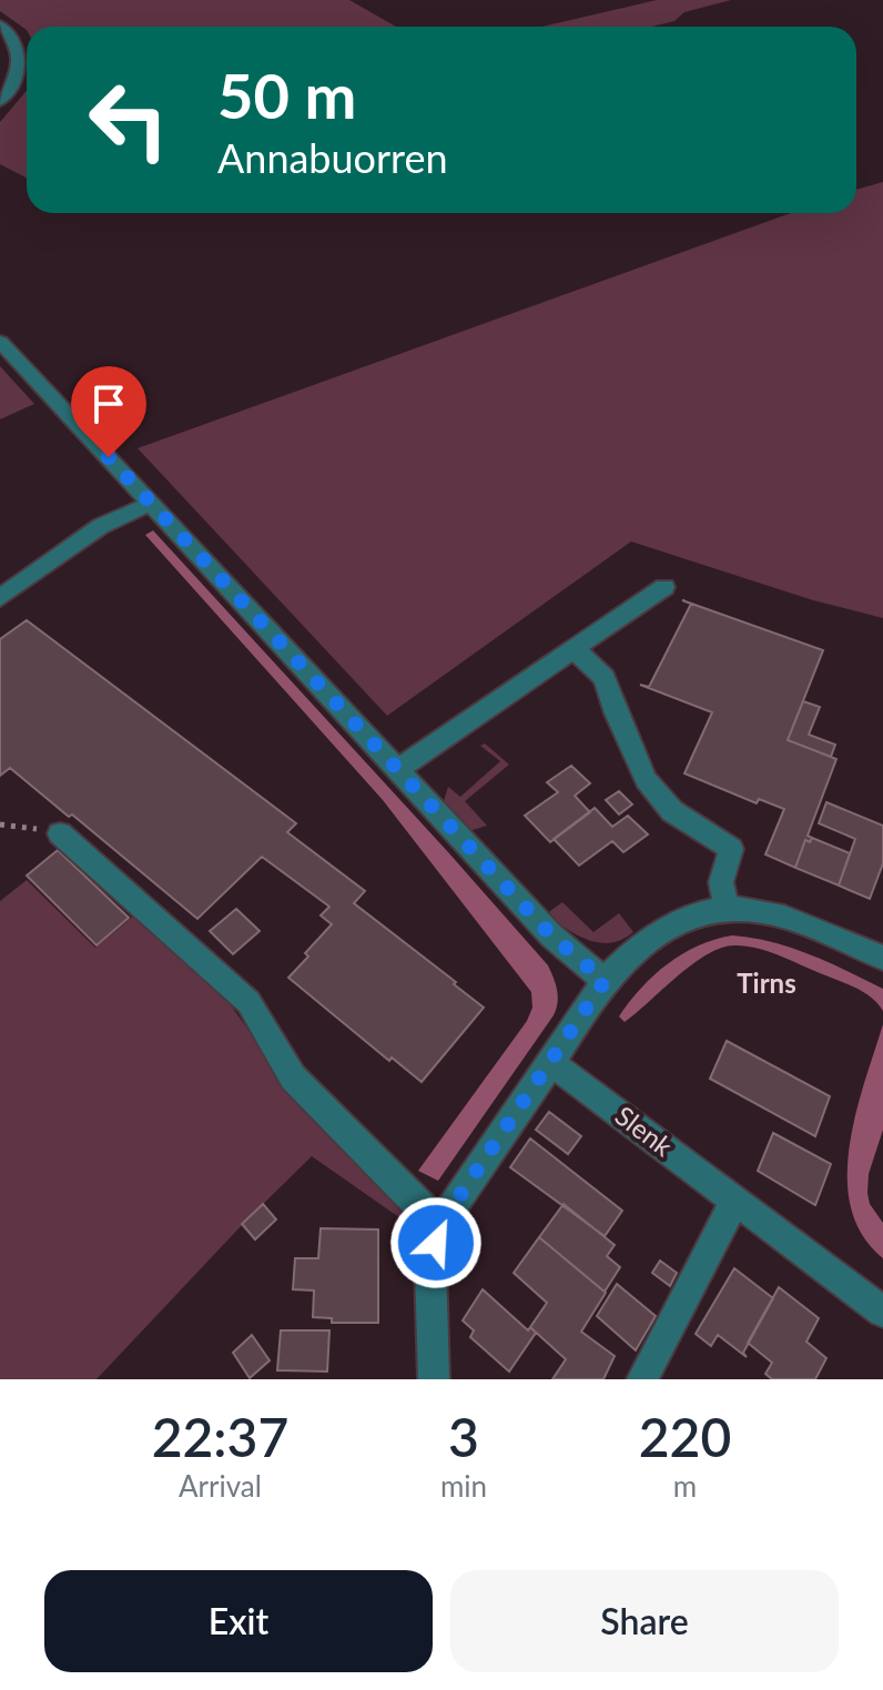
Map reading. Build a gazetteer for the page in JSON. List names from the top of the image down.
{
  "streets": {
    "street": ["Slenk"]
  },
  "districts": ["Tirns"],
  "page": {
    "turn": ["50 m", "Annabuorren"],
    "eta": [
      "22:37",
      "Arrival",
      "3",
      "min",
      "220",
      "m"
    ],
    "buttons": ["Exit", "Share"]
  }
}
